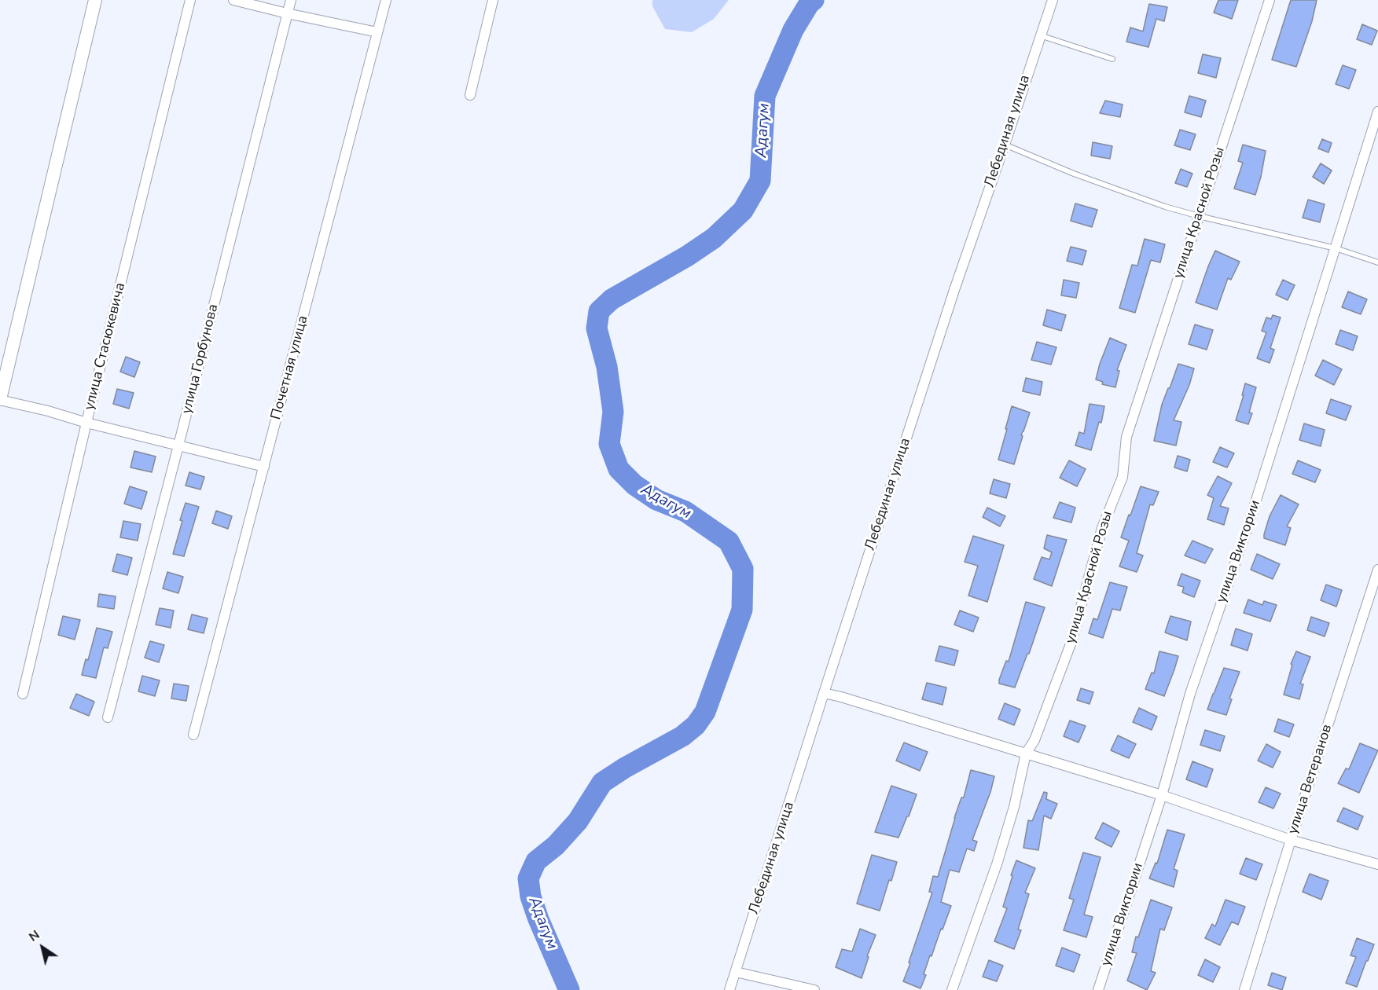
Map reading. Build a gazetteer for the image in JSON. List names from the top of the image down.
{
  "streets": {
    "street": [
      "Лебединая улица",
      "улица Красной Розы",
      "улица Стасюкевича",
      "улица Горбунова",
      "Почетная улица",
      "улица Виктории",
      "улица Ветеранов"
    ]
  },
  "water": ["Адагум"],
  "north": "top left"
}
